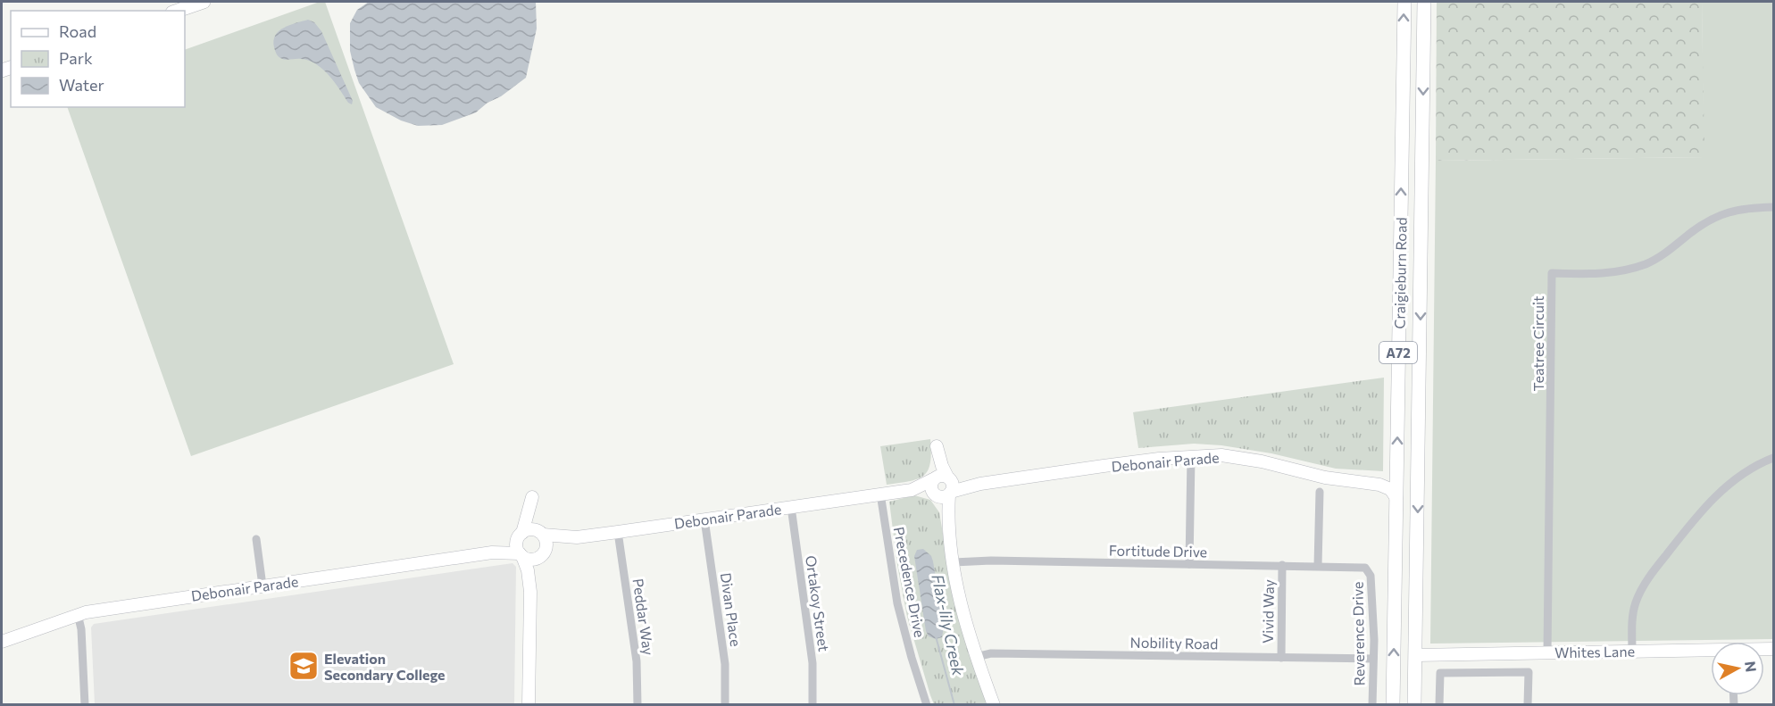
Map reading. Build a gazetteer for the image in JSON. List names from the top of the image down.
{
  "streets": {
    "main road": ["Craigieburn Road", "A72"],
    "street": [
      "Teatree Circuit",
      "Debonair Parade",
      "Fortitude Drive",
      "Precedence Drive",
      "Ortakoy Street",
      "Divan Place",
      "Vivid Way",
      "Peddar Way",
      "Reverence Drive",
      "Nobility Road",
      "Whites Lane"
    ]
  },
  "crossings": [
    ["Craigieburn Road", "Whites Lane"],
    ["Teatree Circuit", "Whites Lane"],
    ["Debonair Parade", "Precedence Drive"],
    ["Debonair Parade", "Ortakoy Street"],
    ["Debonair Parade", "Divan Place"],
    ["Debonair Parade", "Peddar Way"],
    ["Fortitude Drive", "Vivid Way"],
    ["Fortitude Drive", "Reverence Drive"],
    ["Vivid Way", "Nobility Road"],
    ["Reverence Drive", "Nobility Road"]
  ],
  "water": ["Flax-lily Creek"],
  "places": {
    "school or university": ["Elevation Secondary College"]
  },
  "legend": ["Road", "Park", "Water"],
  "north": "right"
}
